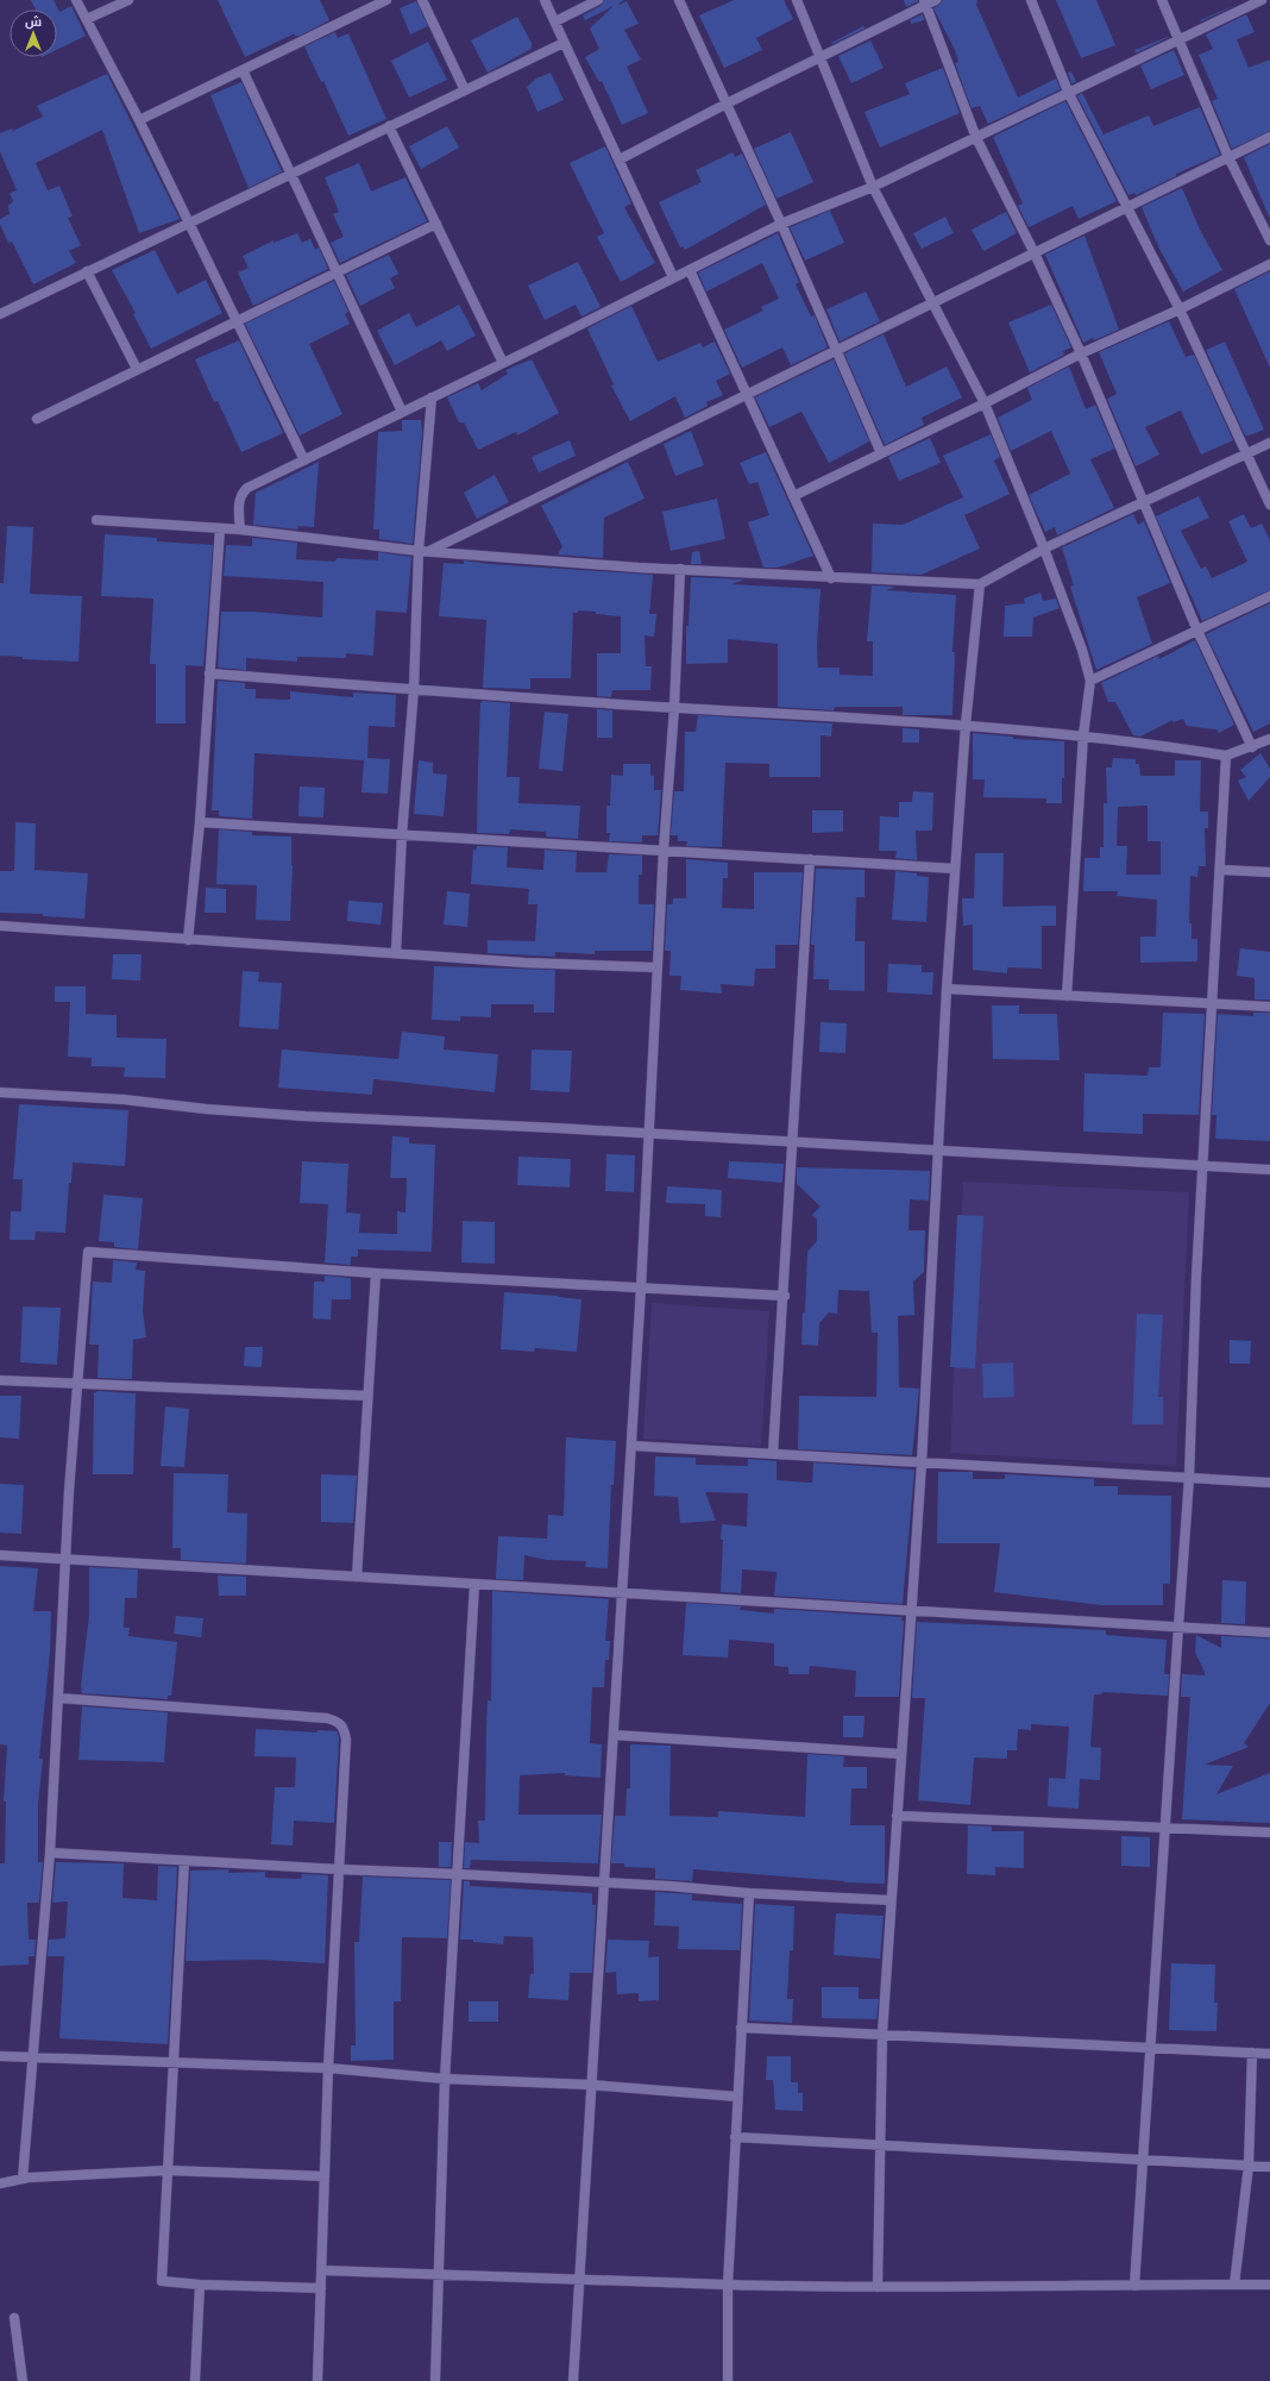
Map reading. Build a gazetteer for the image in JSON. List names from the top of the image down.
{
  "north": "top"
}
